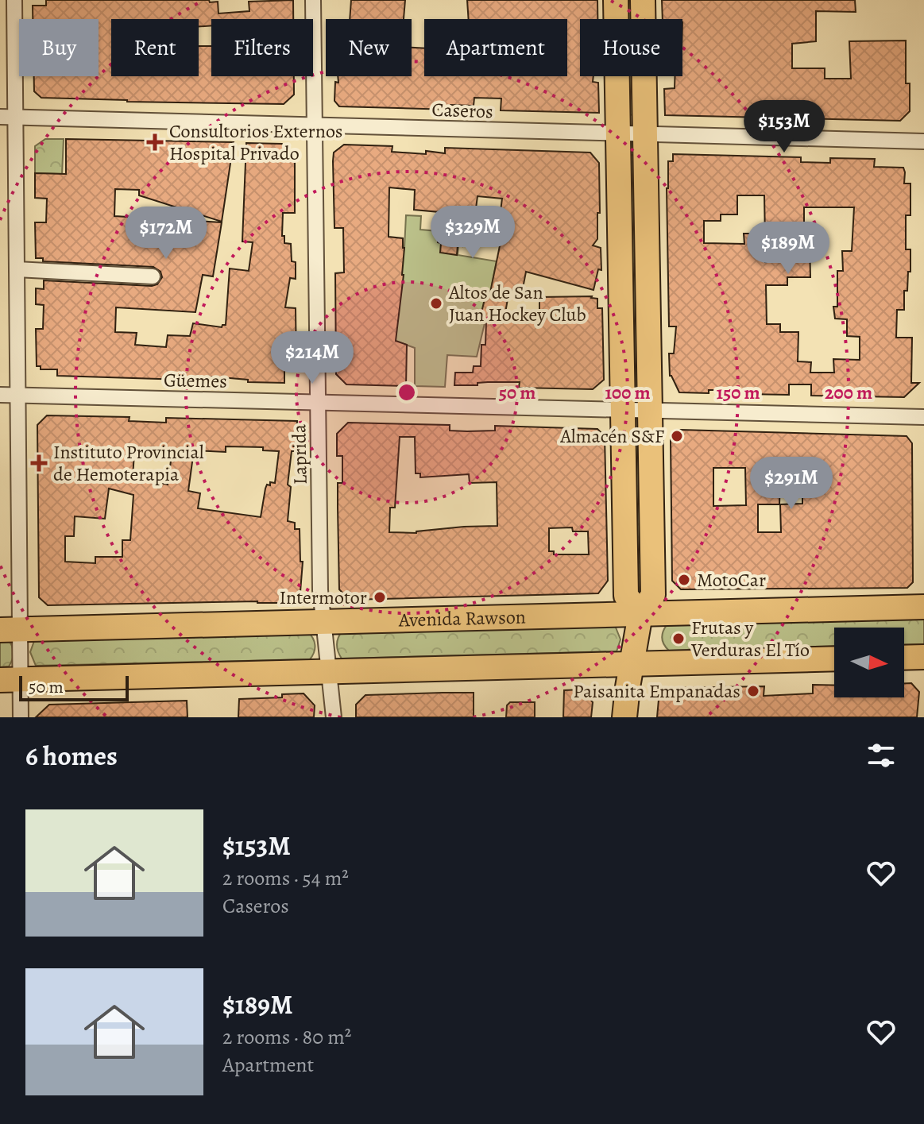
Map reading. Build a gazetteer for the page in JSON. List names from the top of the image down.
{
  "streets": {
    "main road": ["Avenida Rawson"],
    "street": ["Caseros", "Güemes", "Laprida"]
  },
  "crossings": [
    ["Caseros", "Laprida"],
    ["Güemes", "Laprida"],
    ["Laprida", "Avenida Rawson"]
  ],
  "places": {
    "health": ["Consultorios Externos Hospital Privado", "Instituto Provincial de Hemoterapia"],
    "other": [
      "Altos de San Juan Hockey Club",
      "Almacén S&F",
      "MotoCar",
      "Intermotor",
      "Frutas y Verduras El Tío",
      "Paisanita Empanadas"
    ]
  },
  "scale_bar": "50 m",
  "north": "right",
  "page": {
    "chip": [
      "Buy",
      "Rent",
      "Filters",
      "New",
      "Apartment",
      "House"
    ],
    "price": [
      "$153M",
      "$329M",
      "$172M",
      "$189M",
      "$214M",
      "$291M"
    ],
    "scale": "50 m",
    "heading": "6 homes",
    "list": [
      {
        "name": "$153M",
        "note": "2 rooms · 54 m² · Caseros"
      },
      {
        "name": "$189M",
        "note": "2 rooms · 80 m² · Apartment"
      }
    ]
  },
  "rings": [
    "50 m",
    "100 m",
    "150 m",
    "200 m"
  ]
}
